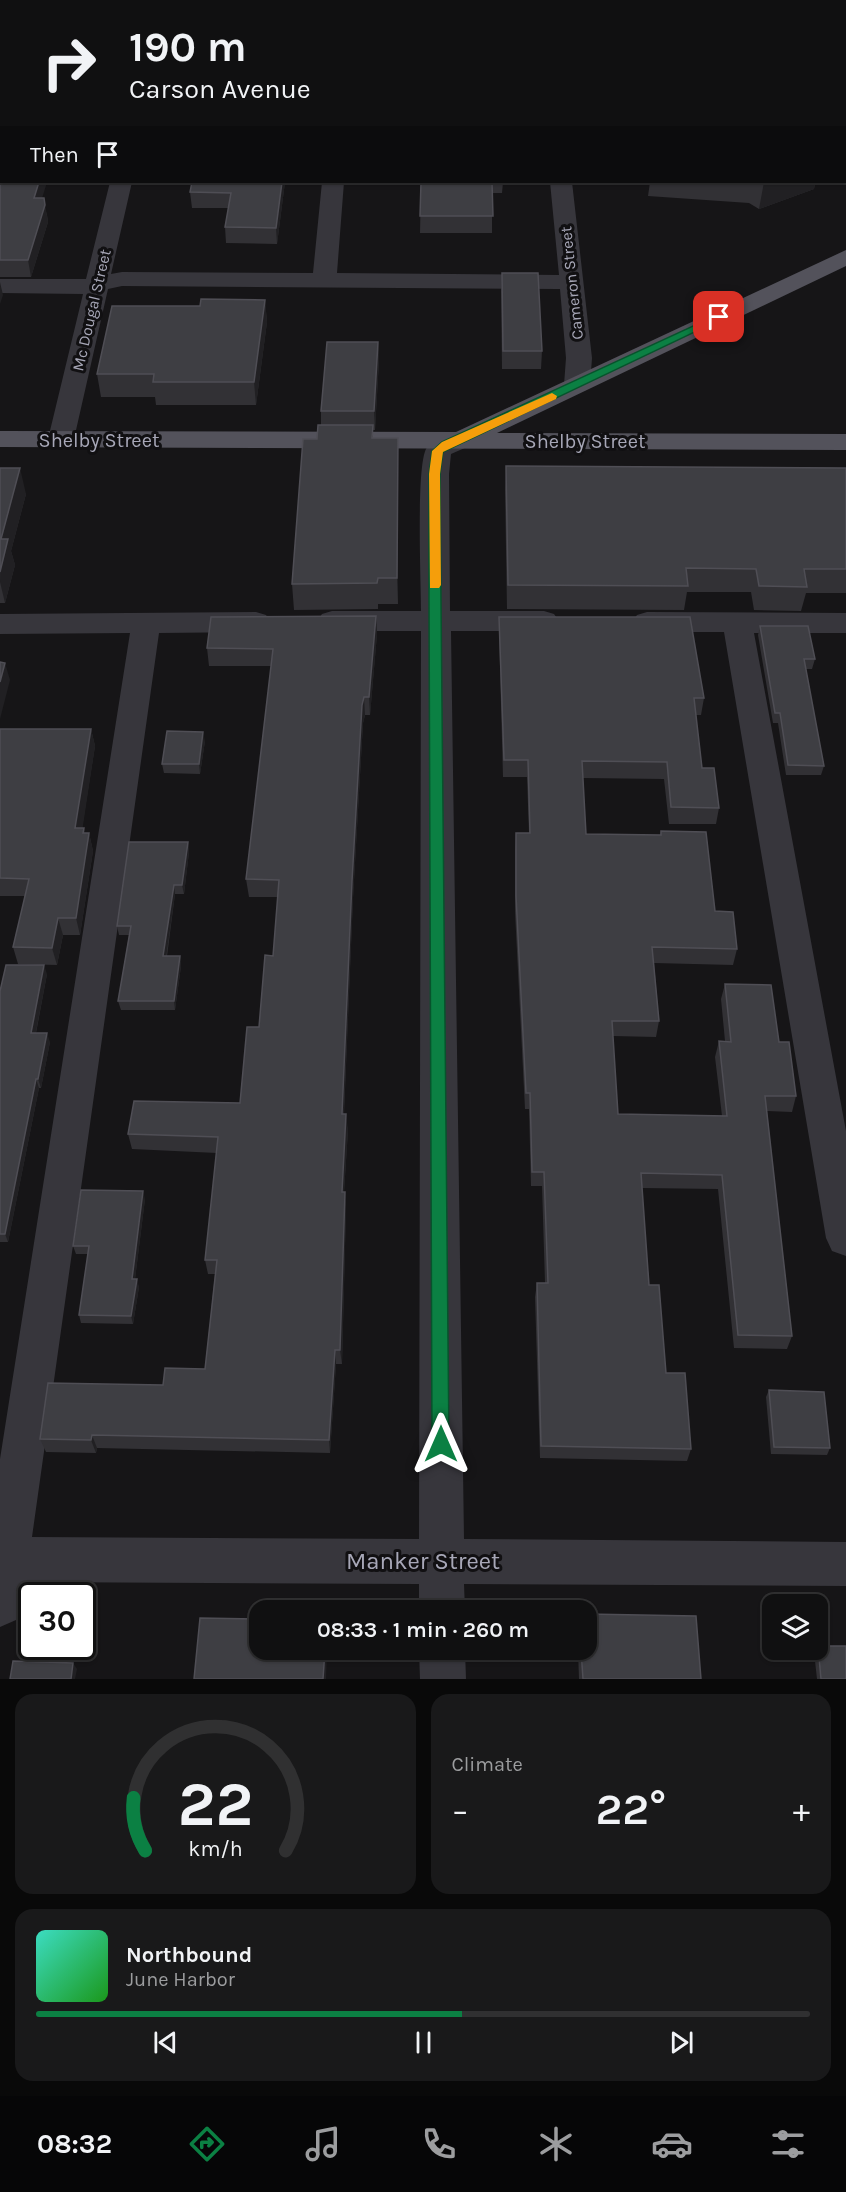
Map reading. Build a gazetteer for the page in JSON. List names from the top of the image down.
{
  "streets": {
    "main road": ["Shelby Street"],
    "street": ["Cameron Street", "Mc Dougal Street", "Manker Street"]
  },
  "crossings": [
    ["Mc Dougal Street", "Shelby Street"]
  ],
  "page": {
    "turn": ["190 m", "Carson Avenue"],
    "then": "Then",
    "limit": "30",
    "trip": "08:33 · 1 min · 260 m",
    "tile": "Climate",
    "heat": ["−", "22°", "+"],
    "song": ["Northbound", "June Harbor"],
    "tabs": "08:32",
    "gauge": ["22", "km/h"]
  }
}
